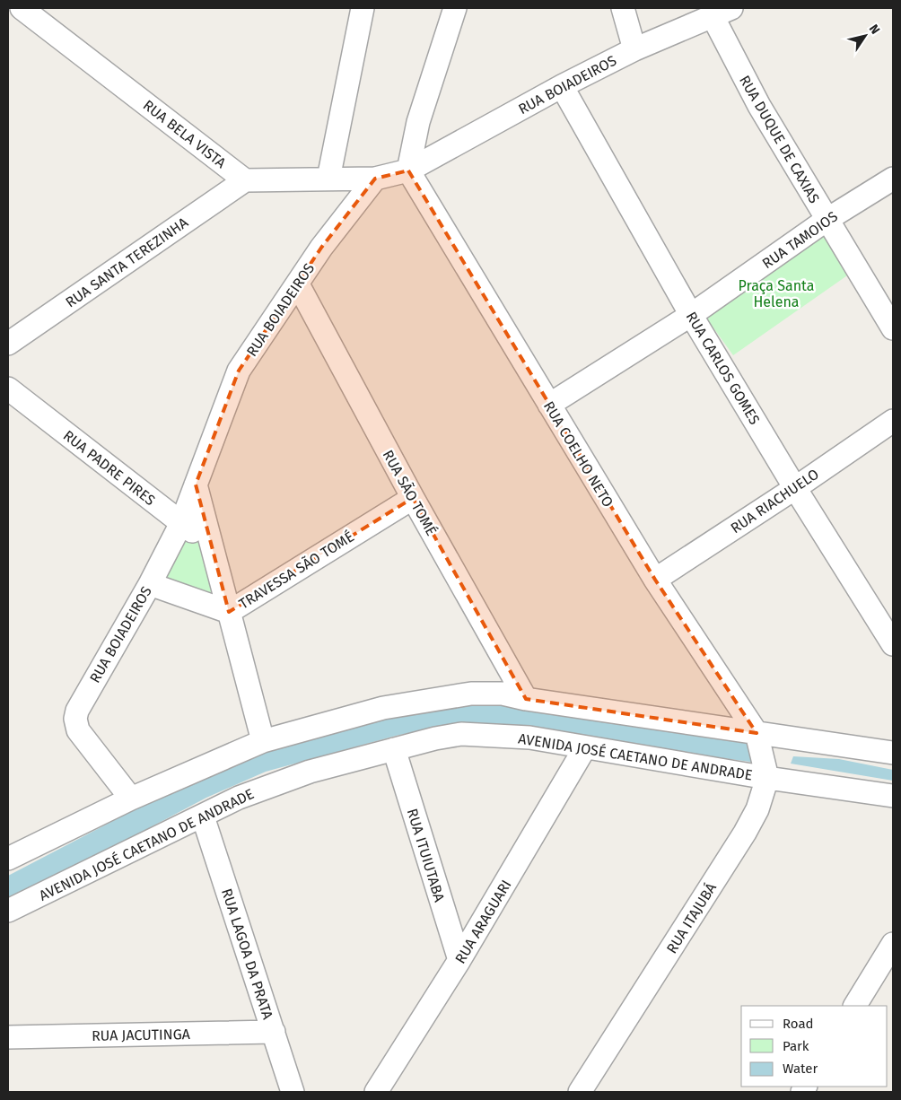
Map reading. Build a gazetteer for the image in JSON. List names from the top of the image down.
{
  "streets": {
    "street": [
      "RUA BOIADEIROS",
      "RUA BELA VISTA",
      "RUA DUQUE DE CAXIAS",
      "RUA TAMOIOS",
      "RUA SANTA TEREZINHA",
      "RUA CARLOS GOMES",
      "RUA COELHO NETO",
      "RUA PADRE PIRES",
      "RUA SÃO TOMÉ",
      "RUA RIACHUELO",
      "TRAVESSA SÃO TOMÉ",
      "AVENIDA JOSÉ CAETANO DE ANDRADE",
      "RUA ITUIUTABA",
      "RUA ITAJUBÁ",
      "RUA ARAGUARI",
      "RUA LAGOA DA PRATA",
      "RUA JACUTINGA"
    ]
  },
  "crossings": [
    ["RUA BOIADEIROS", "RUA DUQUE DE CAXIAS"],
    ["RUA BOIADEIROS", "RUA CARLOS GOMES"],
    ["RUA BOIADEIROS", "RUA COELHO NETO"],
    ["RUA BOIADEIROS", "RUA PADRE PIRES"],
    ["RUA BOIADEIROS", "RUA SÃO TOMÉ"],
    ["RUA BOIADEIROS", "TRAVESSA SÃO TOMÉ"],
    ["RUA BELA VISTA", "RUA SANTA TEREZINHA"],
    ["RUA DUQUE DE CAXIAS", "RUA TAMOIOS"],
    ["RUA TAMOIOS", "RUA CARLOS GOMES"],
    ["RUA TAMOIOS", "RUA COELHO NETO"],
    ["RUA CARLOS GOMES", "RUA RIACHUELO"],
    ["RUA COELHO NETO", "RUA RIACHUELO"],
    ["RUA SÃO TOMÉ", "TRAVESSA SÃO TOMÉ"],
    ["AVENIDA JOSÉ CAETANO DE ANDRADE", "RUA ITUIUTABA"],
    ["AVENIDA JOSÉ CAETANO DE ANDRADE", "RUA ITAJUBÁ"],
    ["AVENIDA JOSÉ CAETANO DE ANDRADE", "RUA ARAGUARI"],
    ["AVENIDA JOSÉ CAETANO DE ANDRADE", "RUA LAGOA DA PRATA"],
    ["RUA ITUIUTABA", "RUA ARAGUARI"],
    ["RUA LAGOA DA PRATA", "RUA JACUTINGA"]
  ],
  "parks": ["Praça Santa Helena"],
  "legend": ["Road", "Park", "Water"],
  "north": "top right"
}
